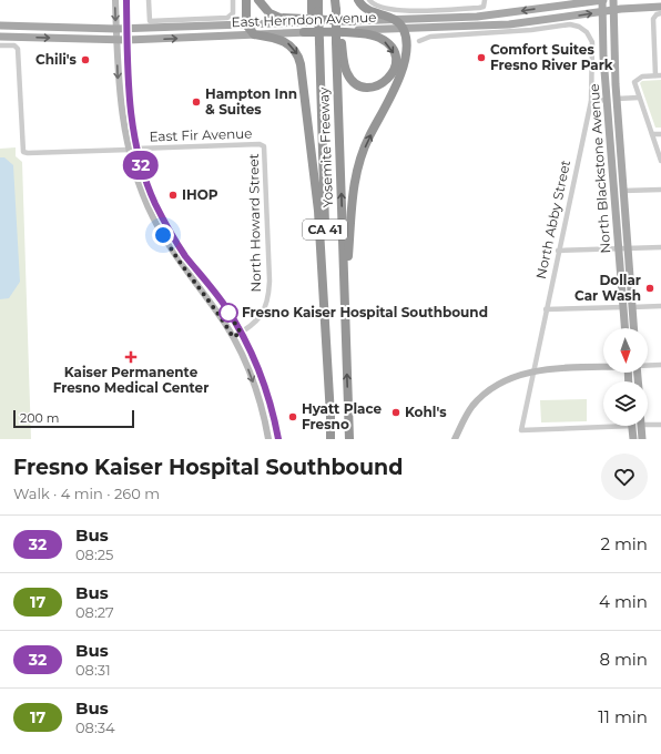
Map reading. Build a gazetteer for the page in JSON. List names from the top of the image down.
{
  "streets": {
    "highway": ["Yosemite Freeway", "CA 41"],
    "main road": ["East Herndon Avenue", "North Blackstone Avenue"],
    "street": ["East Fir Avenue", "North Abby Street", "North Howard Street"]
  },
  "crossings": [
    ["East Herndon Avenue", "North Blackstone Avenue"],
    ["East Fir Avenue", "North Howard Street"],
    ["Yosemite Freeway", "CA 41"]
  ],
  "places": {
    "other": [
      "Comfort Suites Fresno River Park",
      "Chili's",
      "Hampton Inn & Suites",
      "IHOP",
      "Dollar Car Wash",
      "Fresno Kaiser Hospital Southbound",
      "Kohl's",
      "Hyatt Place Fresno"
    ],
    "health": ["Kaiser Permanente Fresno Medical Center"]
  },
  "lines": ["bus line 32"],
  "scale_bar": "200 m",
  "north": "bottom",
  "page": {
    "on_map": "32",
    "scale": "200 m",
    "heading": ["Fresno Kaiser Hospital Southbound", "Walk · 4 min · 260 m"],
    "list": [
      {
        "mark": "32",
        "name": "Bus",
        "note": "08:25",
        "value": "2 min"
      },
      {
        "mark": "17",
        "name": "Bus",
        "note": "08:27",
        "value": "4 min"
      },
      {
        "mark": "32",
        "name": "Bus",
        "note": "08:31",
        "value": "8 min"
      },
      {
        "mark": "17",
        "name": "Bus",
        "note": "08:34",
        "value": "11 min"
      }
    ]
  }
}
